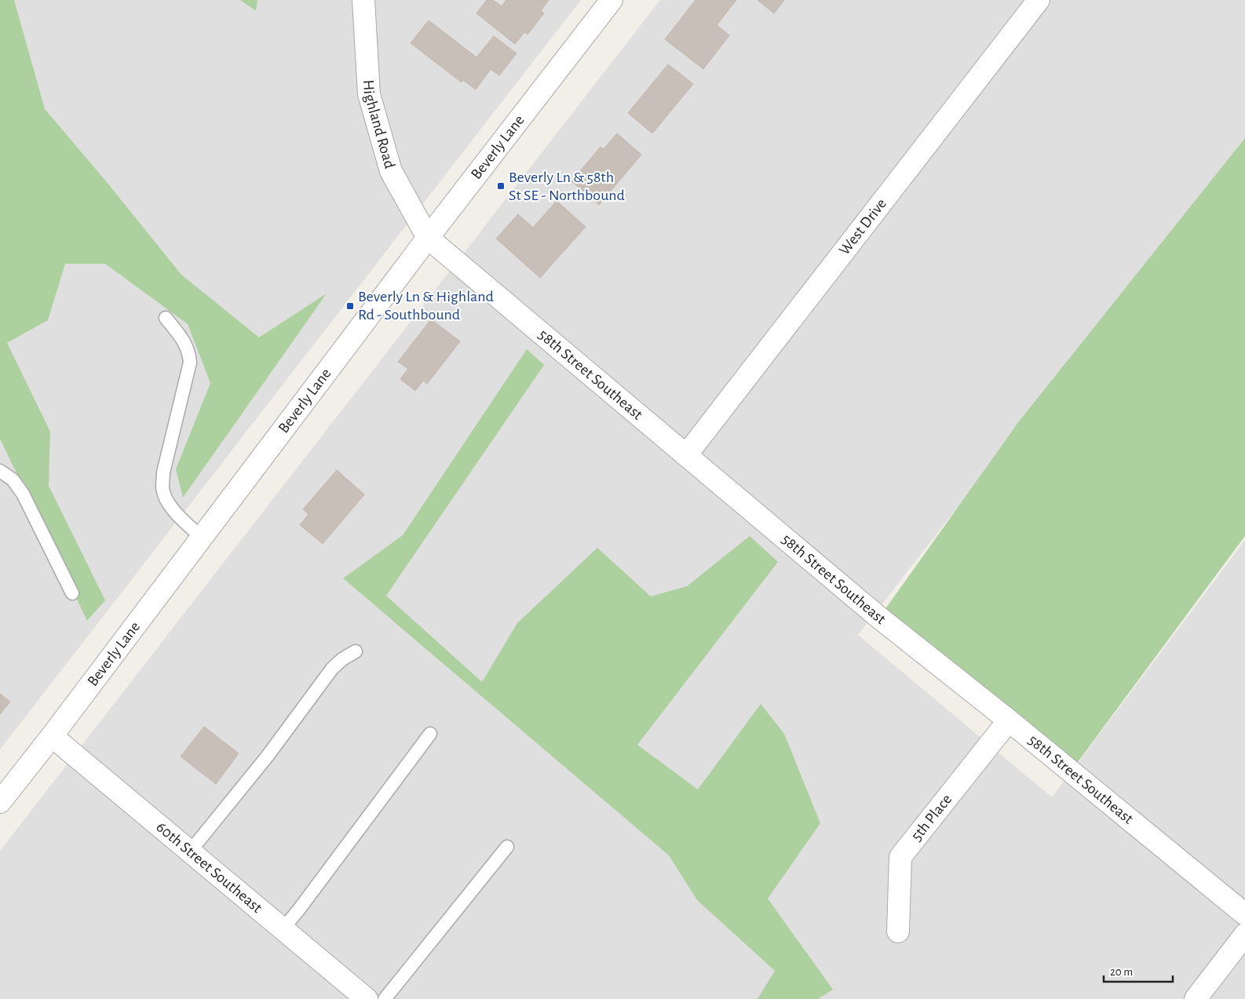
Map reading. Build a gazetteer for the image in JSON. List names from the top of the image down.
{
  "streets": {
    "street": [
      "Highland Road",
      "Beverly Lane",
      "West Drive",
      "58th Street Southeast",
      "5th Place",
      "60th Street Southeast"
    ]
  },
  "crossings": [
    ["Highland Road", "Beverly Lane"],
    ["Highland Road", "58th Street Southeast"],
    ["Beverly Lane", "58th Street Southeast"],
    ["Beverly Lane", "60th Street Southeast"],
    ["West Drive", "58th Street Southeast"],
    ["58th Street Southeast", "5th Place"]
  ],
  "places": {
    "transit": ["Beverly Ln & 58th St SE - Northbound", "Beverly Ln & Highland Rd - Southbound"]
  },
  "scale_bar": "20 m"
}
